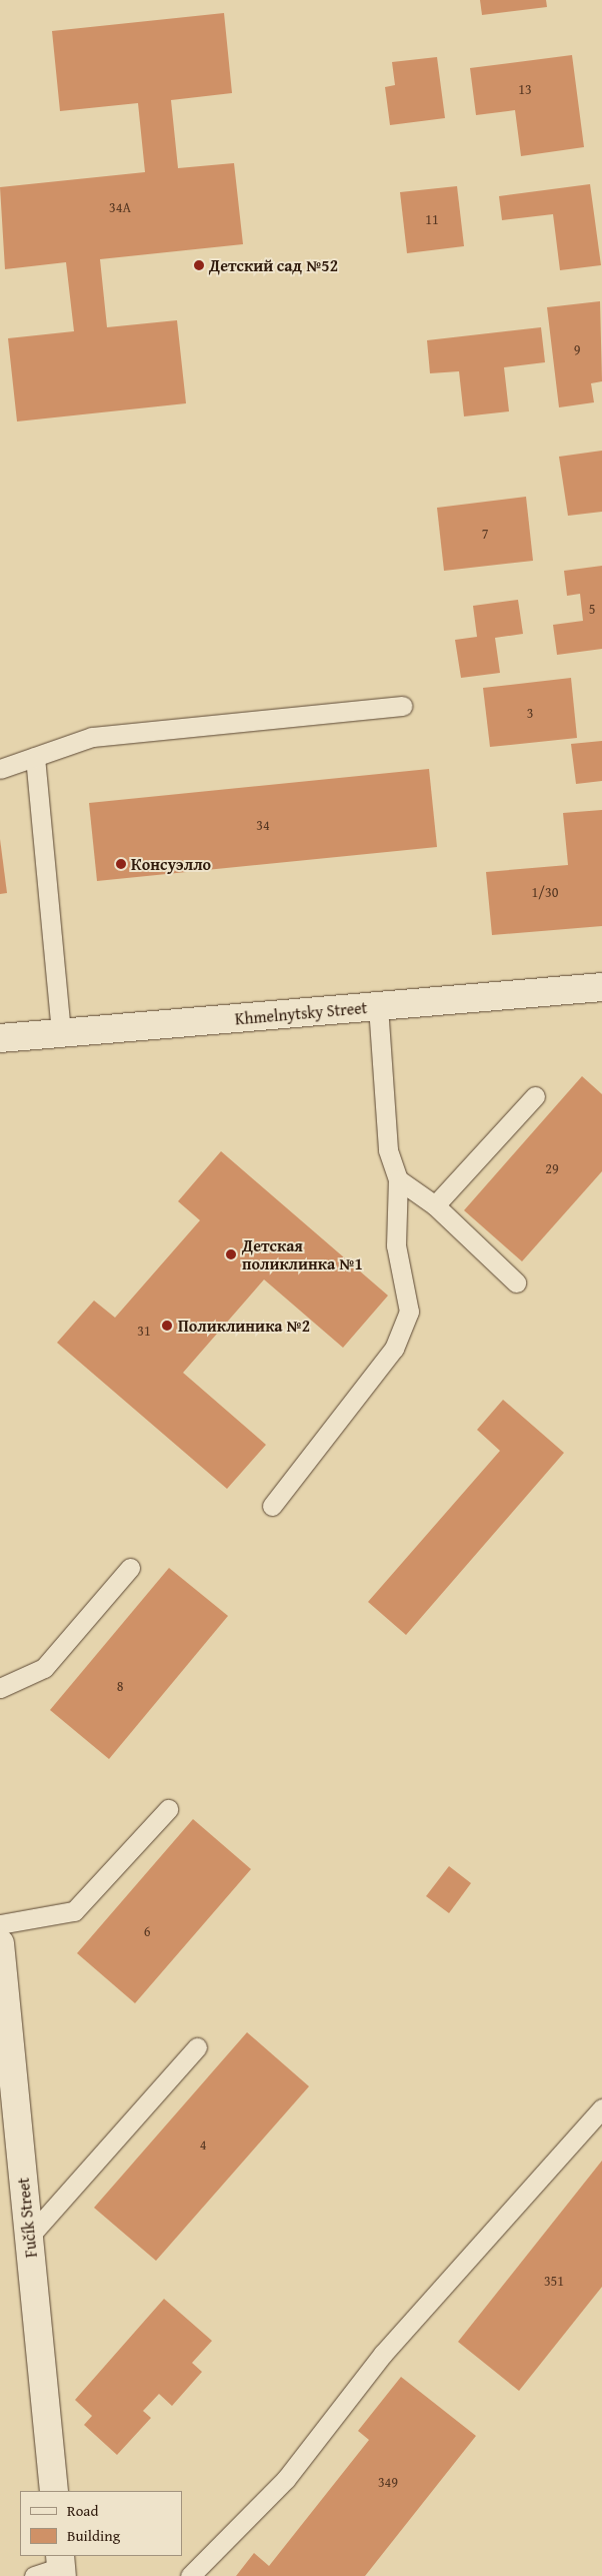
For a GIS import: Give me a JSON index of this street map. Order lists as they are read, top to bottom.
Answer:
{
  "streets": {
    "street": ["Khmelnytsky Street", "Fučík Street"]
  },
  "places": [
    "Детский сад №52",
    "Консуэлло",
    "Детская поликлинка №1",
    "Поликлиника №2"
  ],
  "house_numbers": [
    "13",
    "34А",
    "11",
    "9",
    "7",
    "5",
    "3",
    "34",
    "1/30",
    "29",
    "31",
    "8",
    "6",
    "4",
    "351",
    "349"
  ],
  "legend": ["Road", "Building"]
}
